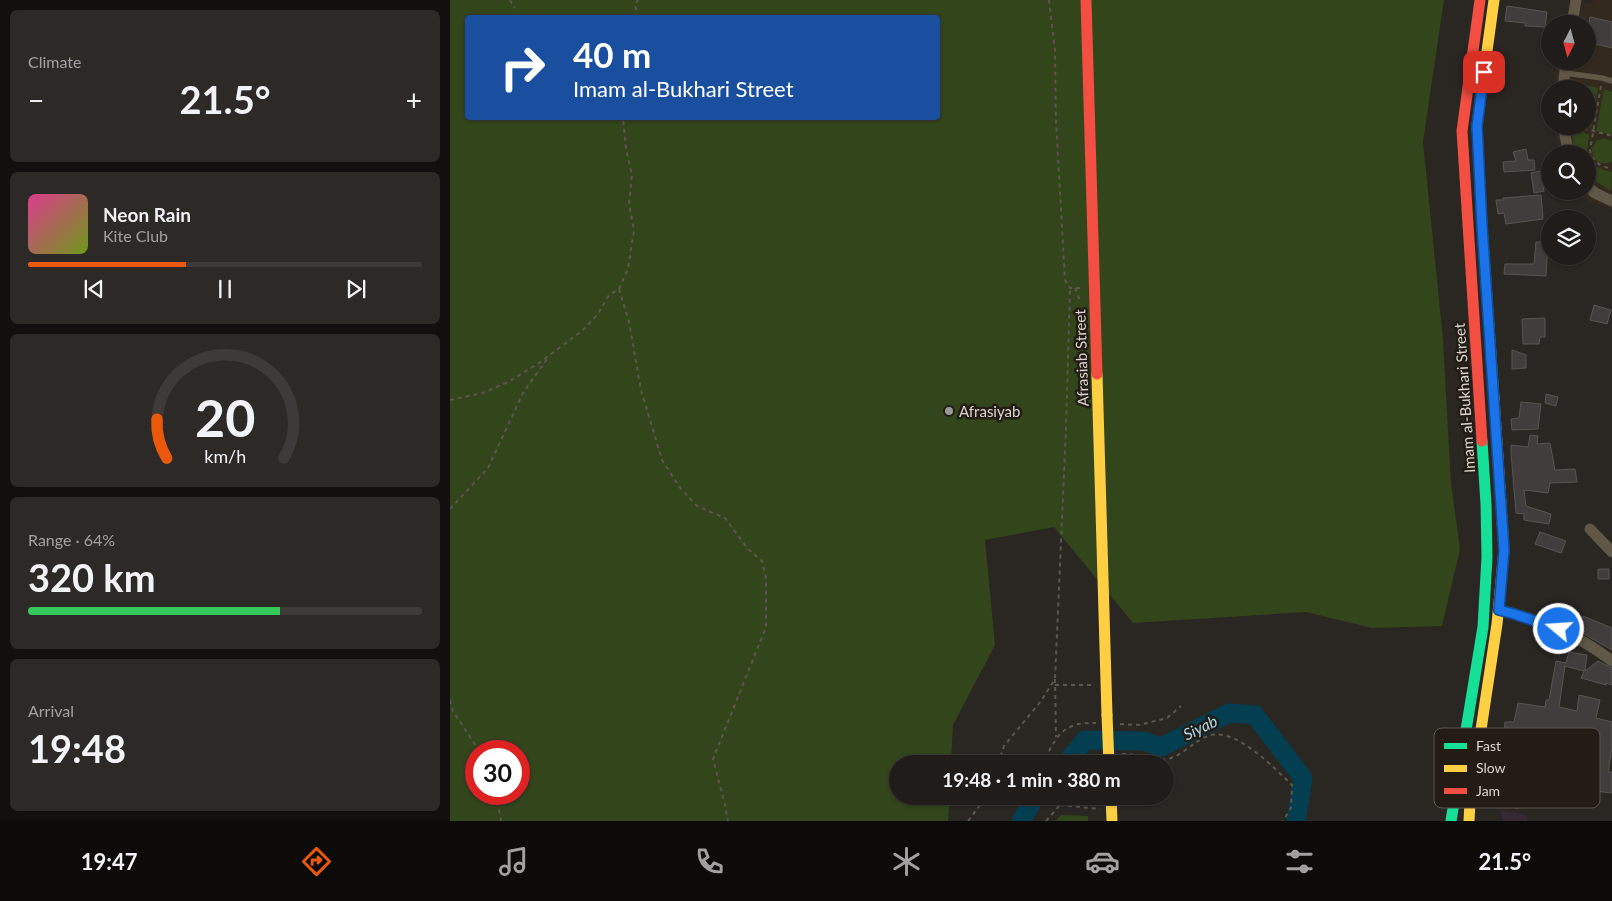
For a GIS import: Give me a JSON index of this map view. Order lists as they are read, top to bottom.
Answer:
{
  "streets": {
    "main road": ["Afrasiab Street", "Imam al-Bukhari Street"]
  },
  "water": ["Siyab"],
  "places": ["Afrasiyab"],
  "legend": ["Fast", "Slow", "Jam"],
  "north": "bottom",
  "page": {
    "tile": [
      "Climate",
      ["Range · 64%", "320 km"],
      ["Arrival", "19:48"]
    ],
    "turn": ["40 m", "Imam al-Bukhari Street"],
    "heat": ["−", "21.5°", "+"],
    "song": ["Neon Rain", "Kite Club"],
    "limit": "30",
    "trip": "19:48 · 1 min · 380 m",
    "tabs": ["19:47", "21.5°"],
    "gauge": ["20", "km/h"]
  }
}
